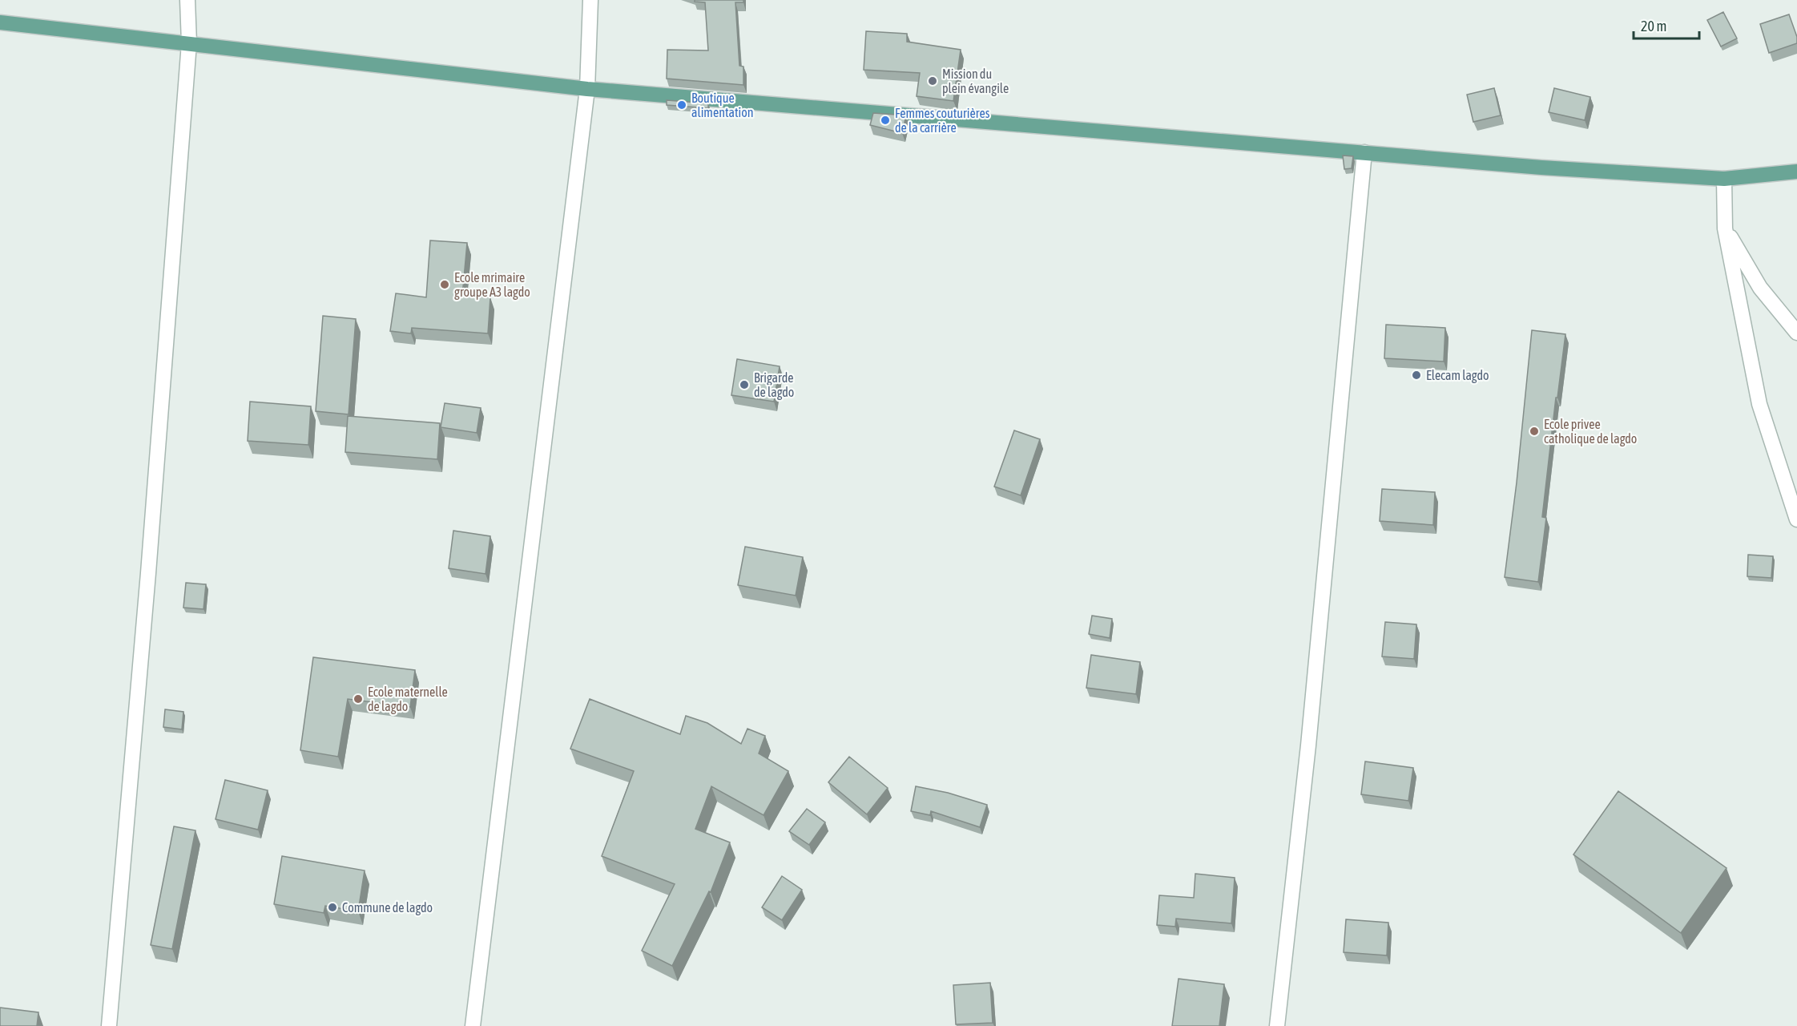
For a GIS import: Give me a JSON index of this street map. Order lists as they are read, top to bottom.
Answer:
{
  "places": [
    "Mission du plein évangile",
    "Boutique alimentation",
    "Femmes couturières de la carrière",
    "Ecole mrimaire groupe A3 lagdo",
    "Elecam lagdo",
    "Brigarde de lagdo",
    "Ecole privee catholique de lagdo",
    "Ecole maternelle de lagdo",
    "Commune de lagdo"
  ],
  "scale_bar": "20 m"
}
